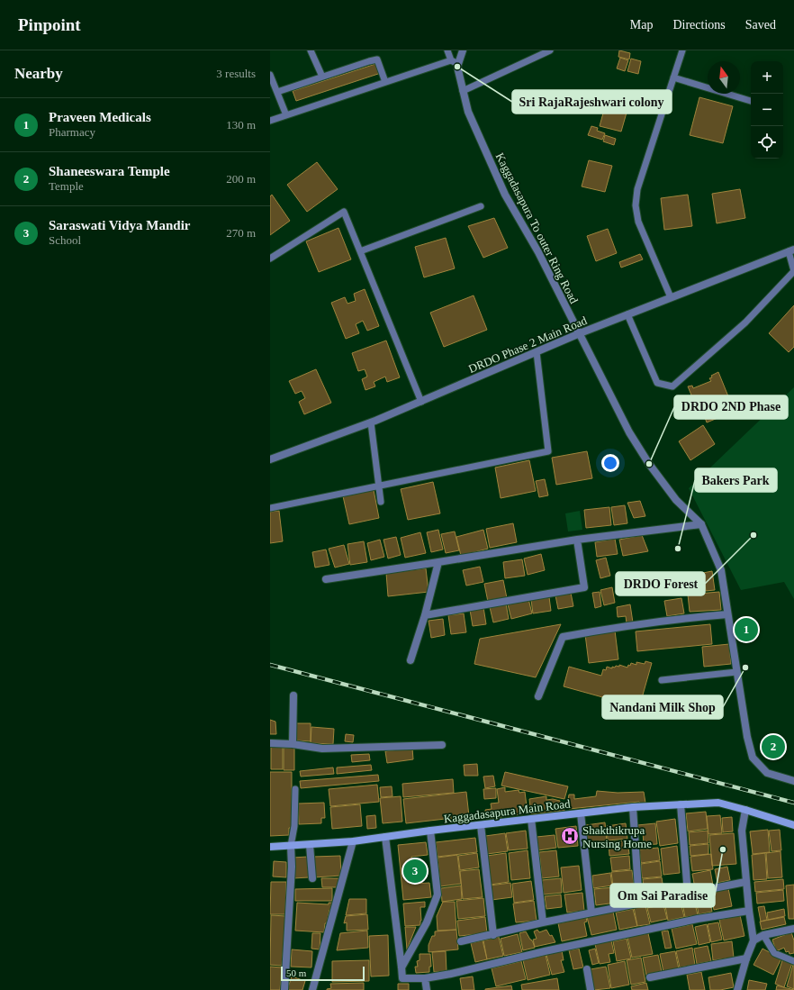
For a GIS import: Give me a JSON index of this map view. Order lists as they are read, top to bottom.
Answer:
{
  "streets": {
    "main road": ["Kaggadasapura Main Road"],
    "street": ["Kaggadasapura To outer Ring Road", "DRDO Phase 2 Main Road"]
  },
  "crossings": [
    ["Kaggadasapura To outer Ring Road", "DRDO Phase 2 Main Road"]
  ],
  "places": {
    "other": [
      "Sri RajaRajeshwari colony",
      "DRDO 2ND Phase",
      "DRDO Forest",
      "Bakers Park",
      "Nandani Milk Shop",
      "Om Sai Paradise"
    ],
    "hospital": ["Shakthikrupa Nursing Home"]
  },
  "scale_bar": "50 m",
  "north": "top",
  "page": {
    "header": "Pinpoint",
    "nav": ["Map", "Directions", "Saved"],
    "heading": ["Nearby", "3 results"],
    "map_buttons": ["+", "−"],
    "list": [
      {
        "mark": "1",
        "name": "Praveen Medicals",
        "note": "Pharmacy",
        "value": "130 m"
      },
      {
        "mark": "2",
        "name": "Shaneeswara Temple",
        "note": "Temple",
        "value": "200 m"
      },
      {
        "mark": "3",
        "name": "Saraswati Vidya Mandir",
        "note": "School",
        "value": "270 m"
      }
    ],
    "pins": ["1", "2", "3"],
    "scale": "50 m"
  }
}
